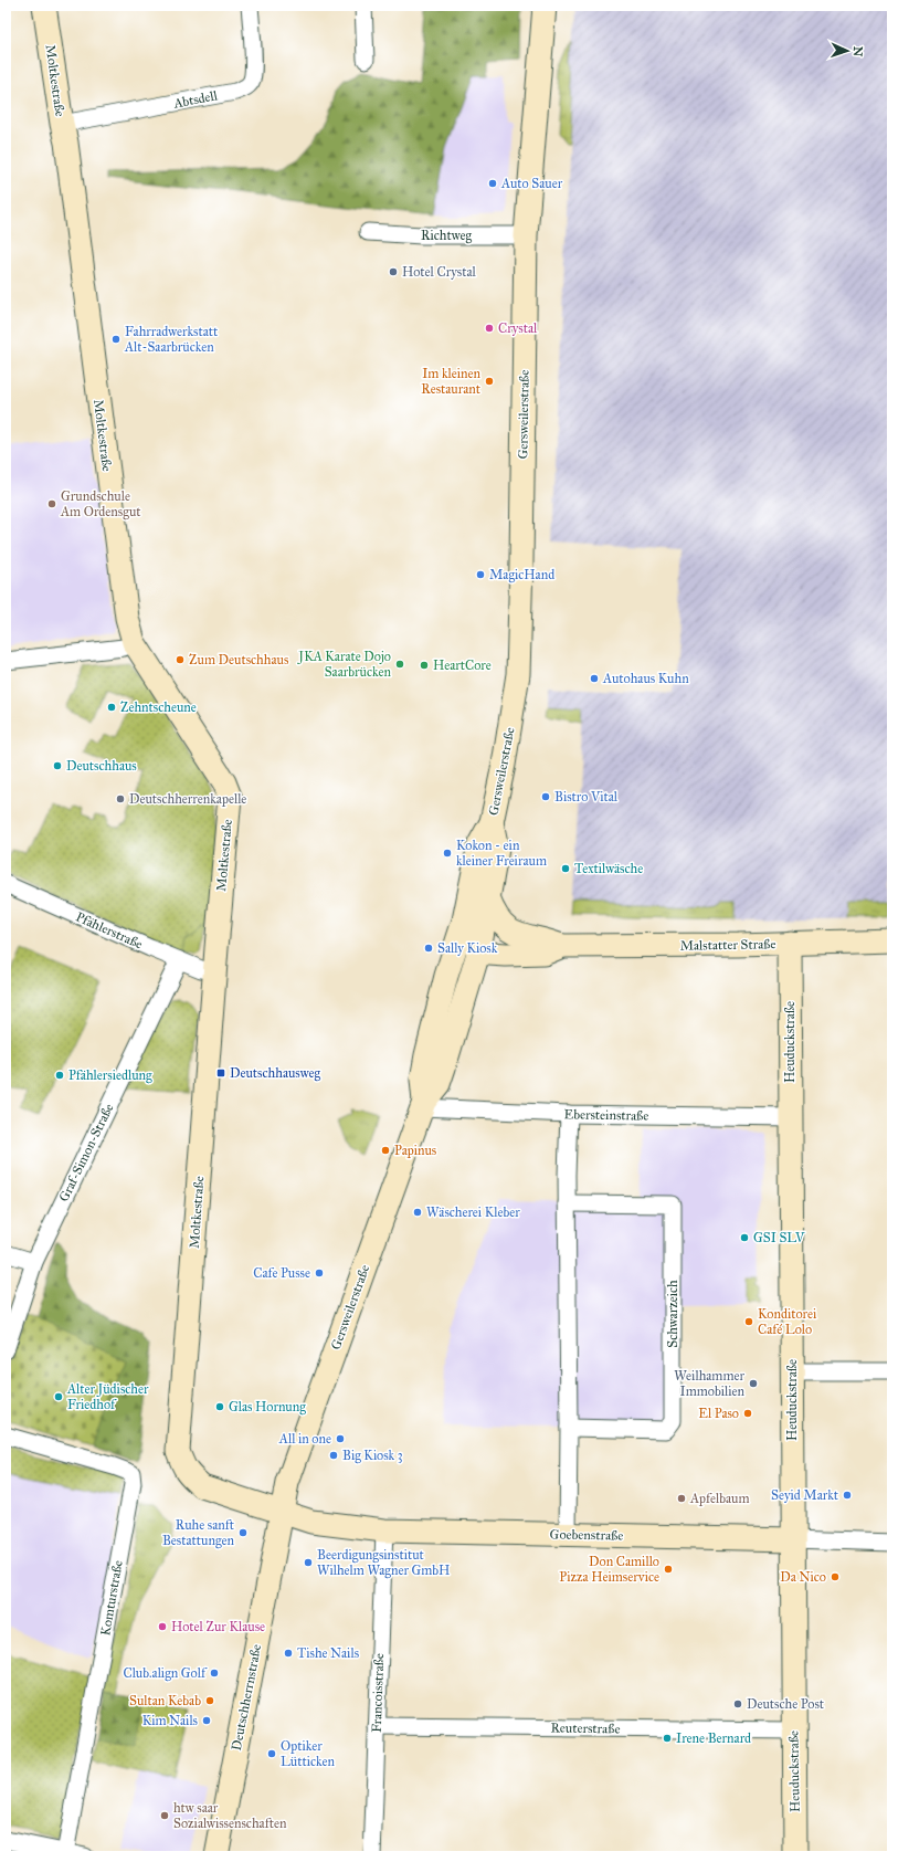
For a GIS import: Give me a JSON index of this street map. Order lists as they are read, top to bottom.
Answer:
{
  "streets": {
    "street": [
      "Moltkestraße",
      "Abtsdell",
      "Richtweg",
      "Gersweilerstraße",
      "Pfählerstraße",
      "Malstatter Straße",
      "Heuduckstraße",
      "Ebersteinstraße",
      "Graf-Simon-Straße",
      "Schwarzeich",
      "Goebenstraße",
      "Komturstraße",
      "Francoisstraße",
      "Deutschherrnstraße",
      "Reuterstraße"
    ]
  },
  "crossings": [
    ["Moltkestraße", "Abtsdell"],
    ["Moltkestraße", "Gersweilerstraße"],
    ["Moltkestraße", "Pfählerstraße"],
    ["Moltkestraße", "Goebenstraße"],
    ["Moltkestraße", "Deutschherrnstraße"],
    ["Richtweg", "Gersweilerstraße"],
    ["Gersweilerstraße", "Malstatter Straße"],
    ["Gersweilerstraße", "Ebersteinstraße"],
    ["Gersweilerstraße", "Goebenstraße"],
    ["Gersweilerstraße", "Deutschherrnstraße"],
    ["Pfählerstraße", "Graf-Simon-Straße"],
    ["Malstatter Straße", "Heuduckstraße"],
    ["Heuduckstraße", "Ebersteinstraße"],
    ["Heuduckstraße", "Goebenstraße"],
    ["Heuduckstraße", "Reuterstraße"],
    ["Goebenstraße", "Francoisstraße"],
    ["Goebenstraße", "Deutschherrnstraße"],
    ["Francoisstraße", "Reuterstraße"]
  ],
  "places": {
    "other": [
      "Auto Sauer",
      "Hotel Crystal",
      "Crystal",
      "Fahrradwerkstatt Alt-Saarbrücken",
      "Im kleinen Restaurant",
      "Grundschule Am Ordensgut",
      "MagicHand",
      "Zum Deutschhaus",
      "JKA Karate Dojo Saarbrücken",
      "HeartCore",
      "Autohaus Kuhn",
      "Zehntscheune",
      "Deutschhaus",
      "Bistro Vital",
      "Deutschherrenkapelle",
      "Kokon - ein kleiner Freiraum",
      "Textilwäsche",
      "Sally Kiosk",
      "Pfählersiedlung",
      "Papinus",
      "Wäscherei Kleber",
      "GSI SLV",
      "Cafe Pusse",
      "Konditorei Café Lolo",
      "Weilhammer Immobilien",
      "Alter Jüdischer Friedhof",
      "Glas Hornung",
      "El Paso",
      "All in one",
      "Big Kiosk 3",
      "Seyid Markt",
      "Apfelbaum",
      "Ruhe sanft Bestattungen",
      "Beerdigungsinstitut Wilhelm Wagner GmbH",
      "Don Camillo Pizza Heimservice",
      "Da Nico",
      "Hotel Zur Klause",
      "Tishe Nails",
      "Club.align Golf",
      "Sultan Kebab",
      "Deutsche Post",
      "Kim Nails",
      "Irene Bernard",
      "Optiker Lütticken",
      "htw saar Sozialwissenschaften"
    ],
    "transit": ["Deutschhausweg"]
  },
  "north": "right"
}
